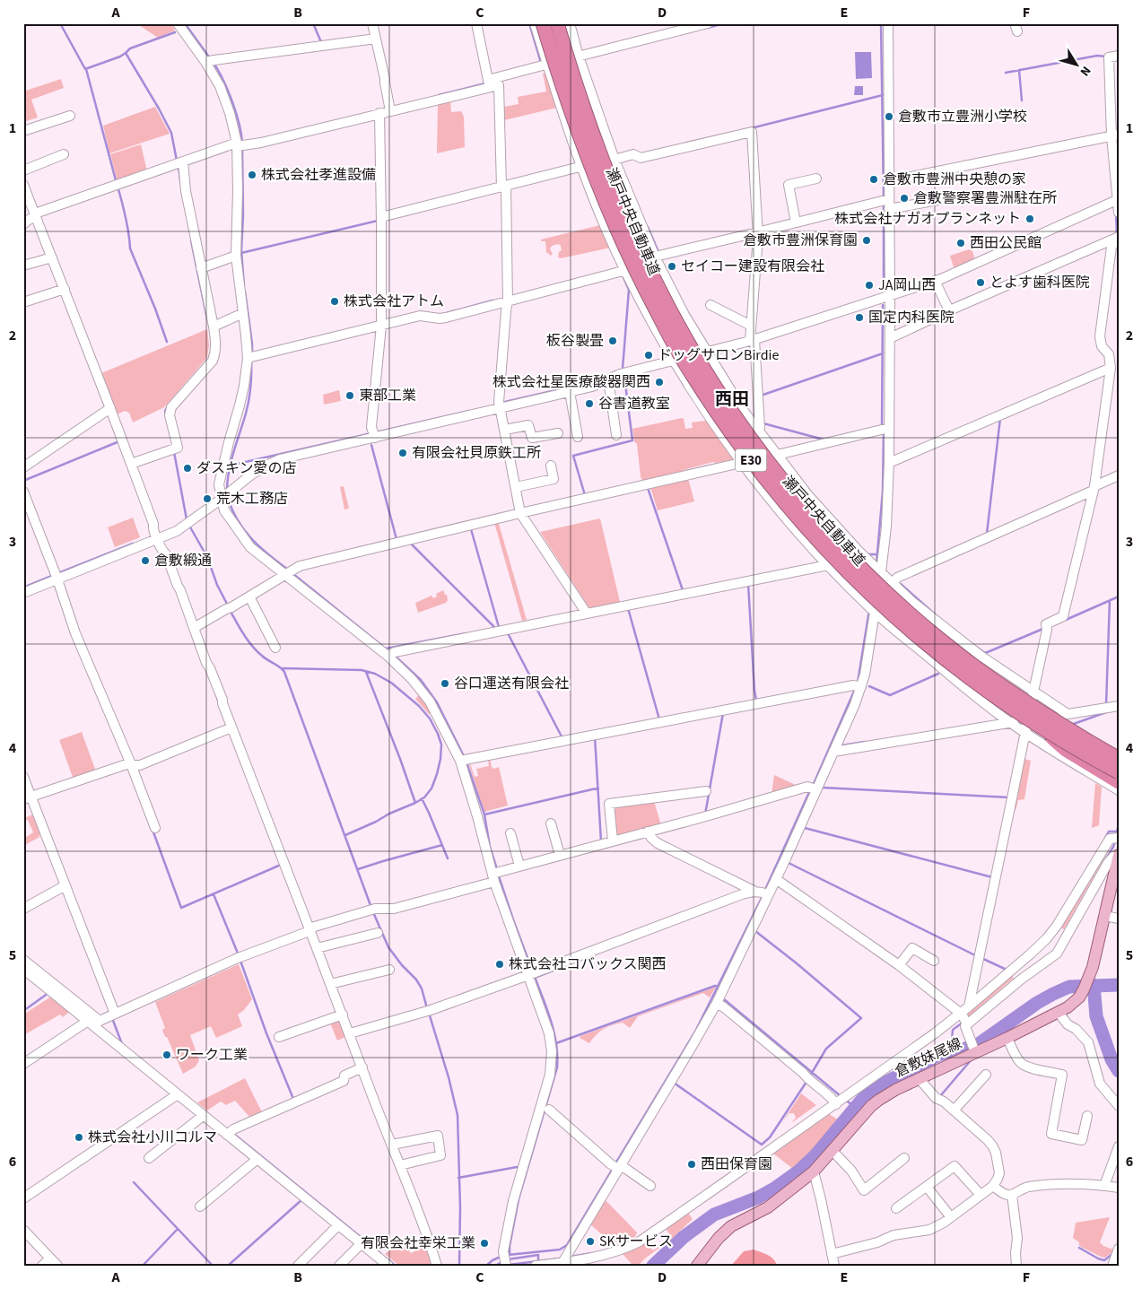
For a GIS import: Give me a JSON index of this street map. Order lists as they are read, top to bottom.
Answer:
{
  "streets": {
    "highway": ["瀬戸中央自動車道", "E30"],
    "main road": ["倉敷妹尾線"]
  },
  "districts": ["西田"],
  "places": [
    "倉敷市立豊洲小学校",
    "株式会社孝進設備",
    "倉敷市豊洲中央憩の家",
    "倉敷警察署豊洲駐在所",
    "株式会社ナガオプランネット",
    "倉敷市豊洲保育園",
    "西田公民館",
    "セイコー建設有限会社",
    "とよす歯科医院",
    "JA岡山西",
    "株式会社アトム",
    "国定内科医院",
    "板谷製畳",
    "ドッグサロンBirdie",
    "株式会社星医療酸器関西",
    "東部工業",
    "谷書道教室",
    "有限会社貝原鉄工所",
    "ダスキン愛の店",
    "荒木工務店",
    "倉敷緞通",
    "谷口運送有限会社",
    "株式会社コバックス関西",
    "ワーク工業",
    "株式会社小川コルマ",
    "西田保育園",
    "SKサービス",
    "有限会社幸栄工業"
  ],
  "north": "bottom right",
  "grid": {
    "columns": [
      "A",
      "B",
      "C",
      "D",
      "E",
      "F"
    ],
    "rows": [
      "1",
      "2",
      "3",
      "4",
      "5",
      "6"
    ]
  }
}
